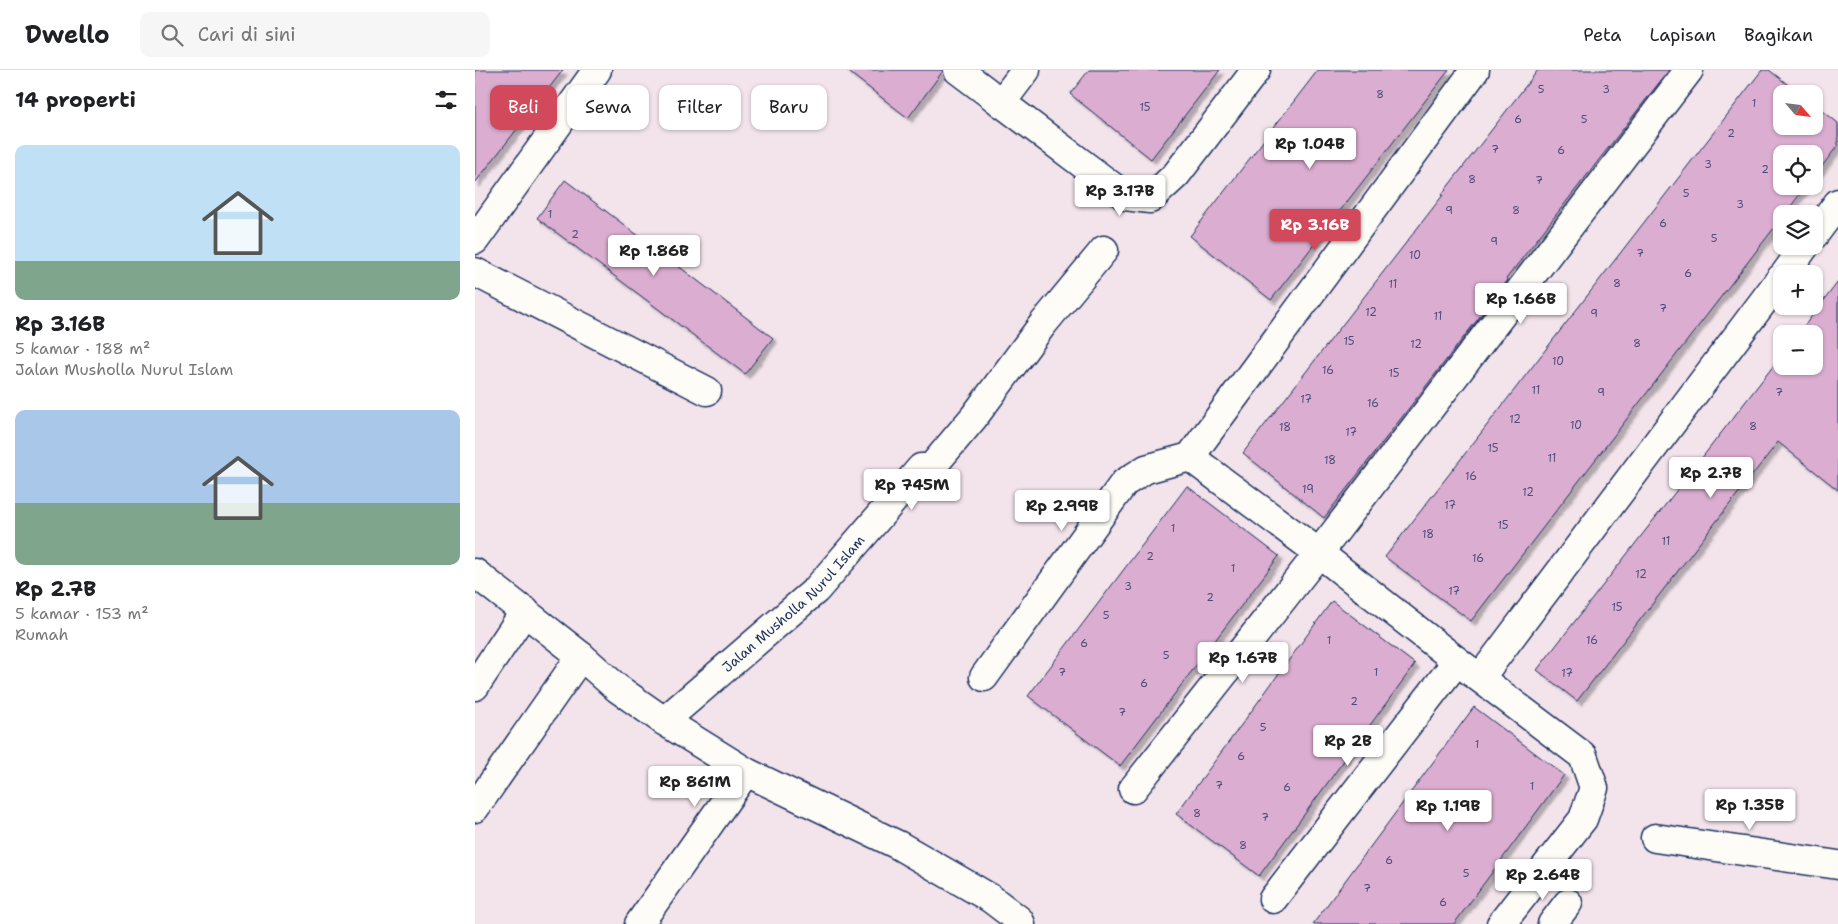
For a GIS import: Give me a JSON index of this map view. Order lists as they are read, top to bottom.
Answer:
{
  "streets": {
    "street": ["Jalan Musholla Nurul Islam"]
  },
  "house_numbers": [
    "5",
    "3",
    "8",
    "1",
    "15",
    "6",
    "5",
    "2",
    "7",
    "6",
    "3",
    "2",
    "8",
    "7",
    "5",
    "3",
    "9",
    "8",
    "1",
    "6",
    "2",
    "5",
    "9",
    "7",
    "10",
    "6",
    "8",
    "11",
    "7",
    "12",
    "9",
    "11",
    "15",
    "8",
    "12",
    "10",
    "16",
    "15",
    "11",
    "9",
    "7",
    "17",
    "16",
    "12",
    "10",
    "8",
    "18",
    "17",
    "15",
    "11",
    "18",
    "16",
    "19",
    "12",
    "17",
    "15",
    "1",
    "18",
    "11",
    "2",
    "16",
    "1",
    "12",
    "3",
    "17",
    "2",
    "15",
    "5",
    "1",
    "16",
    "6",
    "5",
    "7",
    "1",
    "17",
    "6",
    "2",
    "7",
    "5",
    "1",
    "6",
    "7",
    "1",
    "6",
    "8",
    "7",
    "8",
    "6",
    "5",
    "7",
    "6"
  ],
  "north": "bottom right",
  "page": {
    "header": "Dwello",
    "search": "Cari di sini",
    "nav": ["Peta", "Lapisan", "Bagikan"],
    "heading": "14 properti",
    "map_buttons": ["+", "−"],
    "chip": [
      "Beli",
      "Sewa",
      "Filter",
      "Baru"
    ],
    "price": [
      "Rp 1.04B",
      "Rp 3.17B",
      "Rp 3.16B",
      "Rp 1.86B",
      "Rp 1.66B",
      "Rp 2.7B",
      "Rp 745M",
      "Rp 2.99B",
      "Rp 1.67B",
      "Rp 2B",
      "Rp 861M",
      "Rp 1.35B",
      "Rp 1.19B",
      "Rp 2.64B"
    ],
    "list": [
      {
        "name": "Rp 3.16B",
        "note": "5 kamar · 188 m² · Jalan Musholla Nurul Islam"
      },
      {
        "name": "Rp 2.7B",
        "note": "5 kamar · 153 m² · Rumah"
      }
    ]
  }
}
